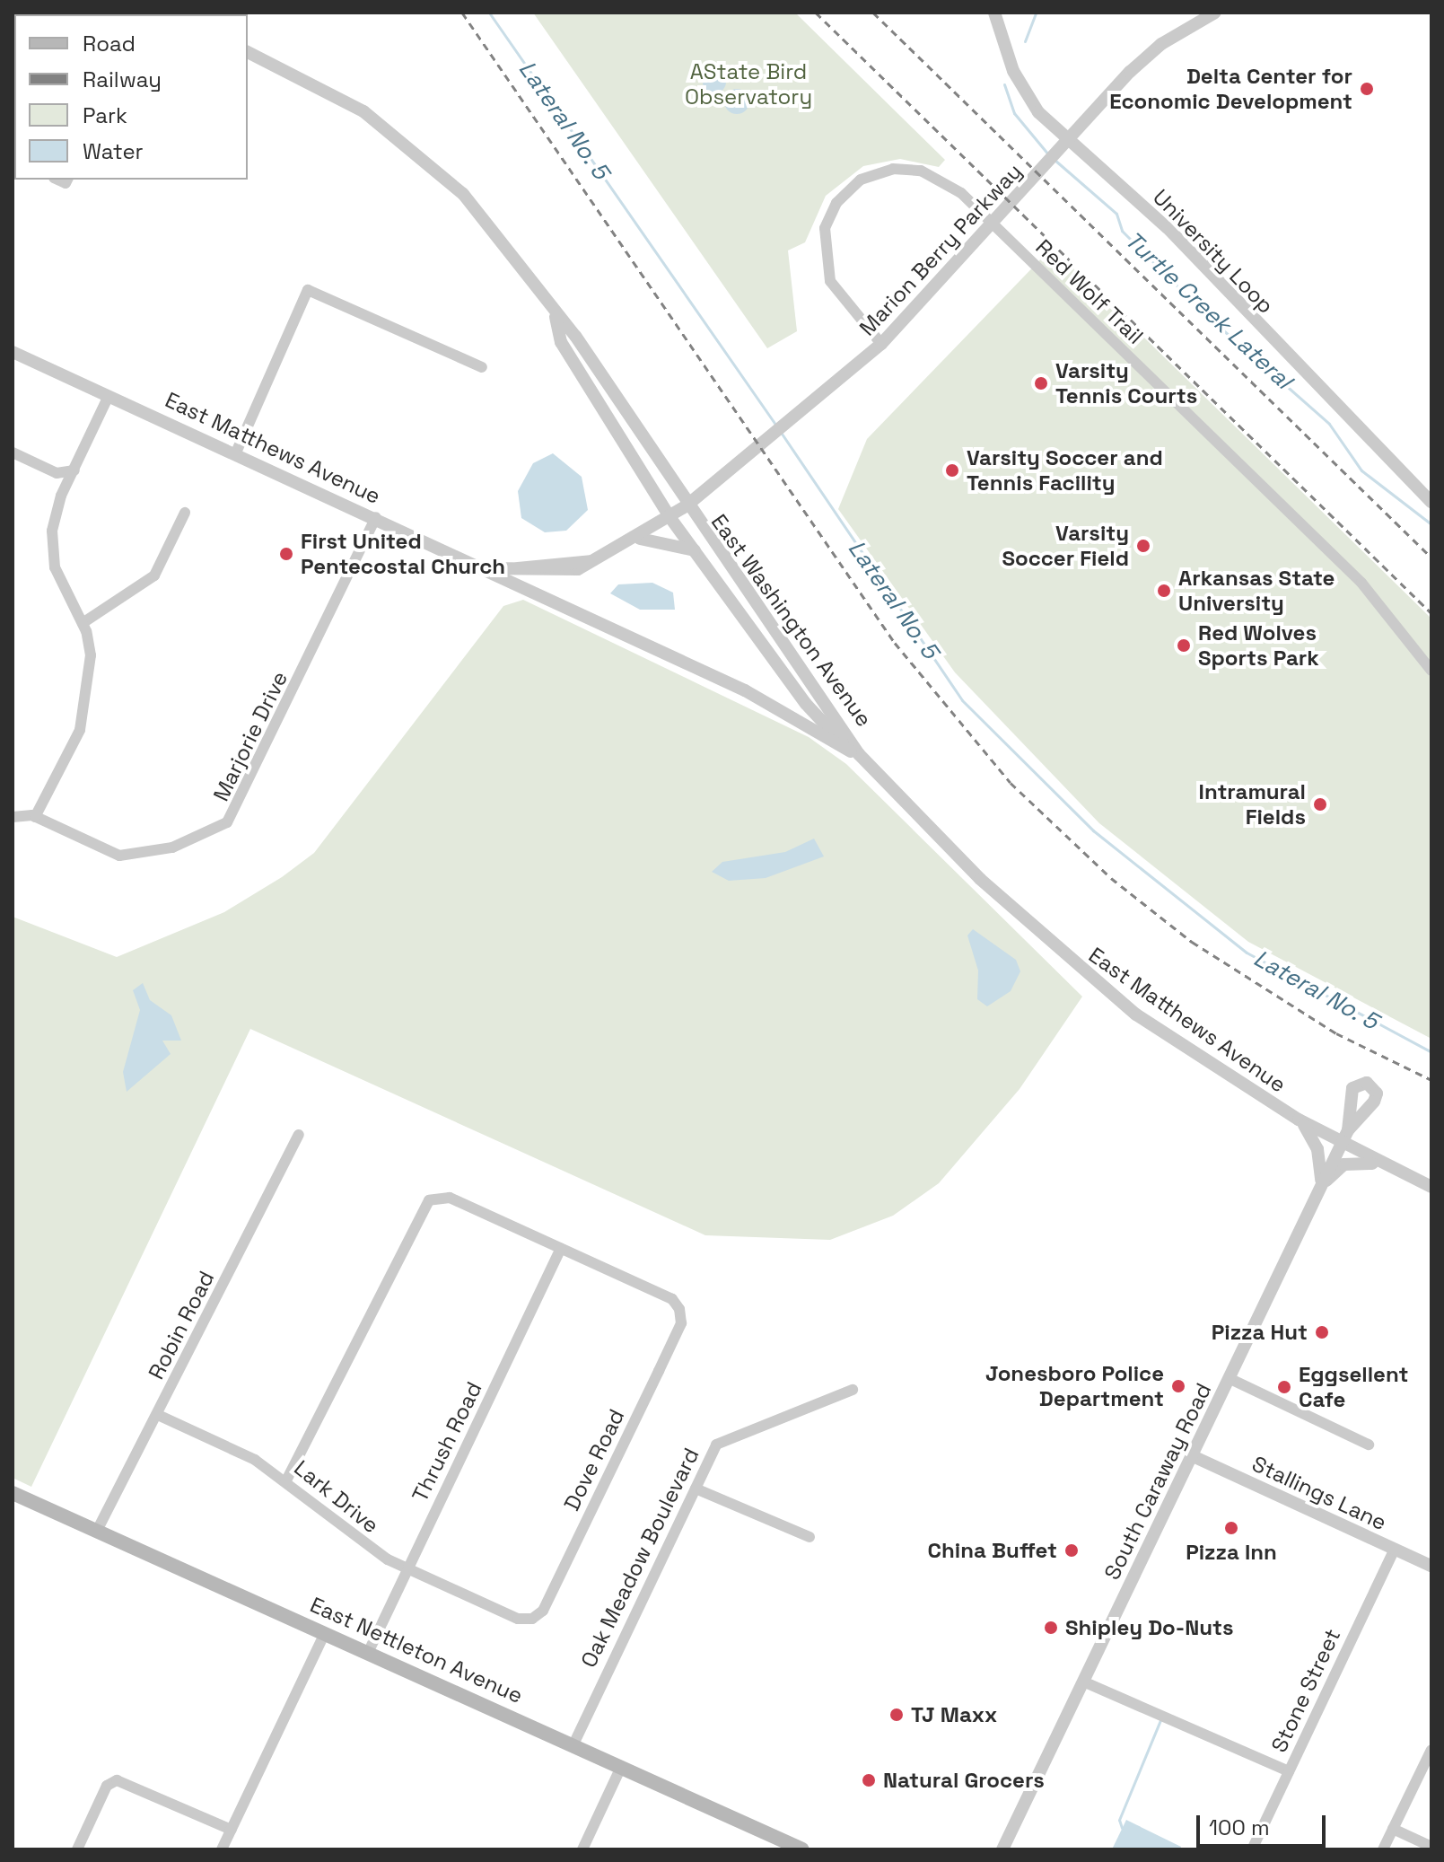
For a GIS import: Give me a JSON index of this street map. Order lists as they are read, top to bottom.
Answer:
{
  "streets": {
    "main road": ["East Nettleton Avenue"],
    "street": [
      "Marion Berry Parkway",
      "University Loop",
      "Red Wolf Trail",
      "East Matthews Avenue",
      "East Washington Avenue",
      "Marjorie Drive",
      "Robin Road",
      "Thrush Road",
      "Dove Road",
      "South Caraway Road",
      "Stallings Lane",
      "Lark Drive",
      "Oak Meadow Boulevard",
      "Stone Street"
    ]
  },
  "crossings": [
    ["Marion Berry Parkway", "Red Wolf Trail"],
    ["Marion Berry Parkway", "East Matthews Avenue"],
    ["Marion Berry Parkway", "East Washington Avenue"],
    ["East Matthews Avenue", "East Washington Avenue"],
    ["East Matthews Avenue", "Marjorie Drive"],
    ["East Matthews Avenue", "South Caraway Road"],
    ["Robin Road", "Lark Drive"],
    ["Robin Road", "East Nettleton Avenue"],
    ["Thrush Road", "Dove Road"],
    ["Thrush Road", "Lark Drive"],
    ["Thrush Road", "East Nettleton Avenue"],
    ["Dove Road", "Lark Drive"],
    ["South Caraway Road", "Stallings Lane"],
    ["Stallings Lane", "Stone Street"],
    ["Oak Meadow Boulevard", "East Nettleton Avenue"]
  ],
  "water": ["Lateral No. 5", "Turtle Creek Lateral"],
  "parks": ["AState Bird Observatory"],
  "places": [
    "Delta Center for Economic Development",
    "Varsity Tennis Courts",
    "Varsity Soccer and Tennis Facility",
    "Varsity Soccer Field",
    "First United Pentecostal Church",
    "Arkansas State University",
    "Red Wolves Sports Park",
    "Intramural Fields",
    "Pizza Hut",
    "Jonesboro Police Department",
    "Eggsellent Cafe",
    "Pizza Inn",
    "China Buffet",
    "Shipley Do-Nuts",
    "TJ Maxx",
    "Natural Grocers"
  ],
  "legend": [
    "Road",
    "Railway",
    "Park",
    "Water"
  ],
  "scale_bar": "100 m"
}
